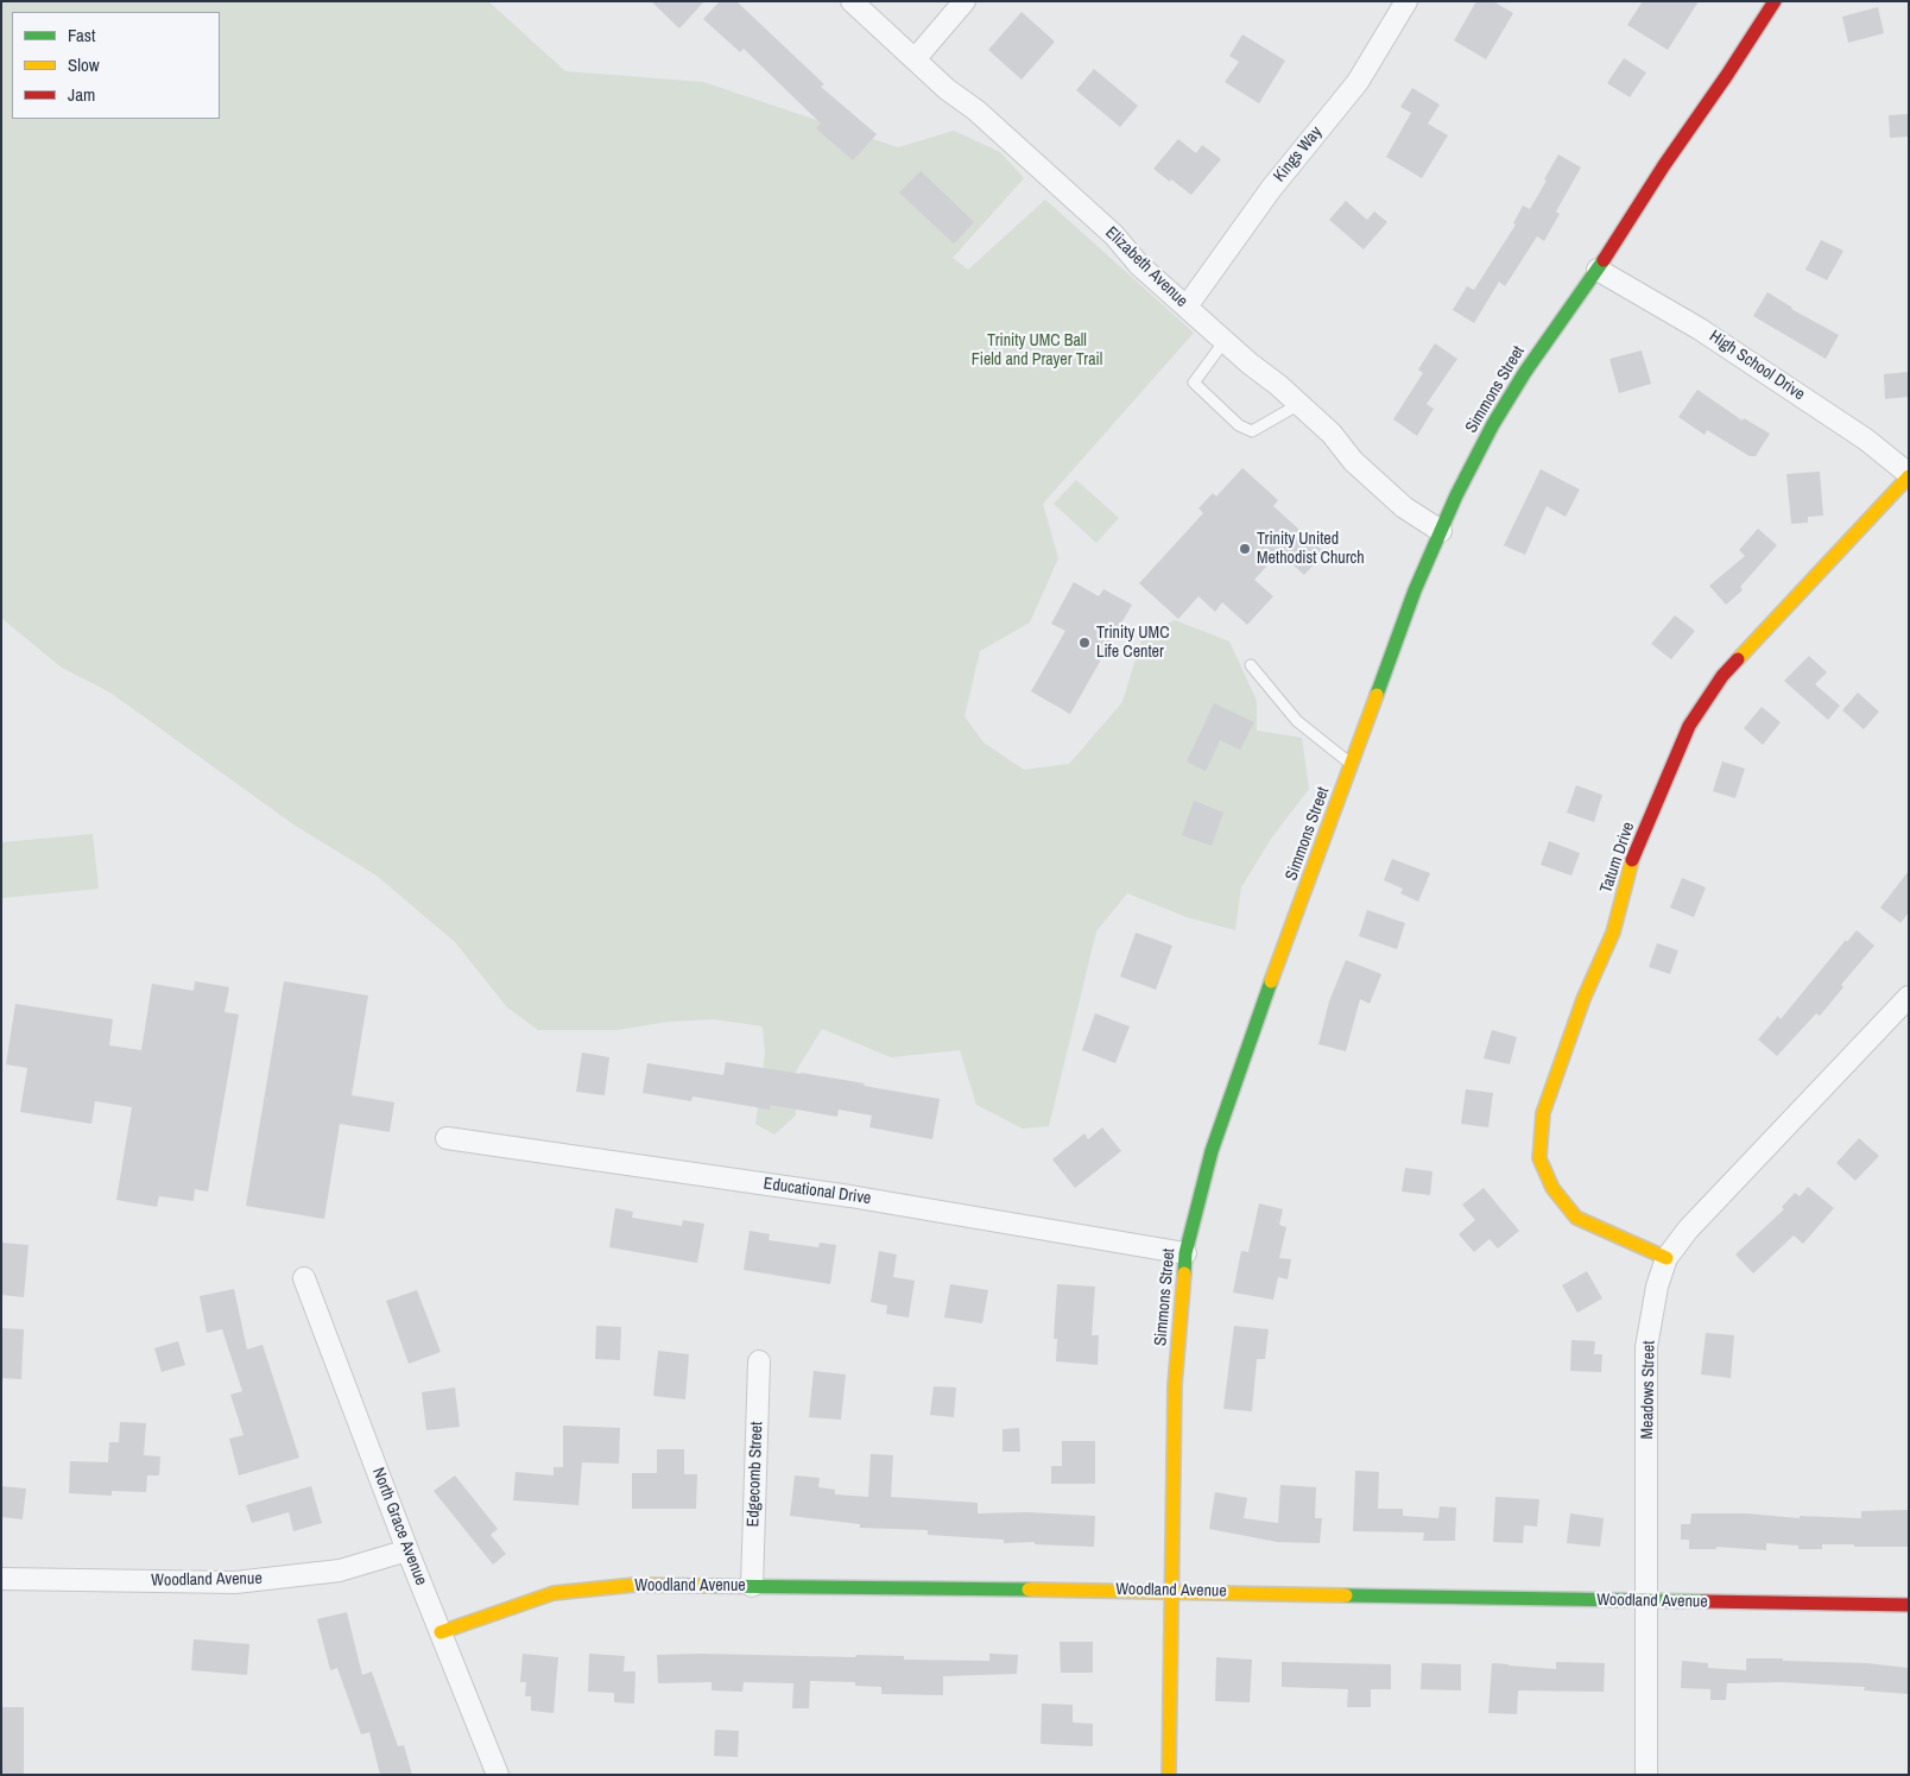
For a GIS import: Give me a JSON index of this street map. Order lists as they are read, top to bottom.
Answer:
{
  "streets": {
    "street": [
      "Kings Way",
      "Elizabeth Avenue",
      "High School Drive",
      "Simmons Street",
      "Tatum Drive",
      "Educational Drive",
      "Meadows Street",
      "Edgecomb Street",
      "North Grace Avenue",
      "Woodland Avenue"
    ]
  },
  "crossings": [
    ["Kings Way", "Elizabeth Avenue"],
    ["Elizabeth Avenue", "Simmons Street"],
    ["High School Drive", "Simmons Street"],
    ["High School Drive", "Tatum Drive"],
    ["Simmons Street", "Educational Drive"],
    ["Simmons Street", "Woodland Avenue"],
    ["Tatum Drive", "Meadows Street"],
    ["Meadows Street", "Woodland Avenue"],
    ["Edgecomb Street", "Woodland Avenue"],
    ["North Grace Avenue", "Woodland Avenue"]
  ],
  "parks": ["Trinity UMC Ball Field and Prayer Trail"],
  "places": ["Trinity United Methodist Church", "Trinity UMC Life Center"],
  "legend": ["Fast", "Slow", "Jam"]
}
